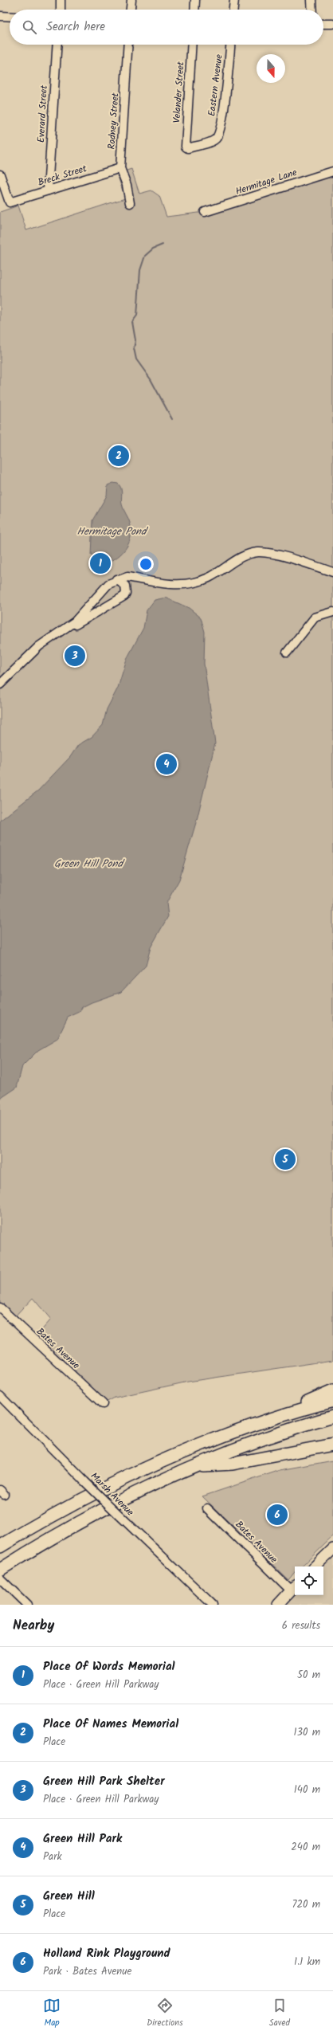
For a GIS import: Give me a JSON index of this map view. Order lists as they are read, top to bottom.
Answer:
{
  "streets": {
    "street": [
      "Eastern Avenue",
      "Velander Street",
      "Everard Street",
      "Rodney Street",
      "Breck Street",
      "Hermitage Lane",
      "Bates Avenue",
      "Marsh Avenue"
    ]
  },
  "crossings": [
    ["Eastern Avenue", "Velander Street"],
    ["Everard Street", "Breck Street"],
    ["Rodney Street", "Breck Street"]
  ],
  "water": ["Hermitage Pond", "Green Hill Pond"],
  "north": "bottom",
  "page": {
    "search": "Search here",
    "pins": [
      "2",
      "1",
      "3",
      "4",
      "5",
      "6"
    ],
    "heading": ["Nearby", "6 results"],
    "list": [
      {
        "mark": "1",
        "name": "Place Of Words Memorial",
        "note": "Place · Green Hill Parkway",
        "value": "50 m"
      },
      {
        "mark": "2",
        "name": "Place Of Names Memorial",
        "note": "Place",
        "value": "130 m"
      },
      {
        "mark": "3",
        "name": "Green Hill Park Shelter",
        "note": "Place · Green Hill Parkway",
        "value": "140 m"
      },
      {
        "mark": "4",
        "name": "Green Hill Park",
        "note": "Park",
        "value": "240 m"
      },
      {
        "mark": "5",
        "name": "Green Hill",
        "note": "Place",
        "value": "720 m"
      },
      {
        "mark": "6",
        "name": "Holland Rink Playground",
        "note": "Park · Bates Avenue",
        "value": "1.1 km"
      }
    ],
    "nav": ["Map", "Directions", "Saved"]
  }
}
